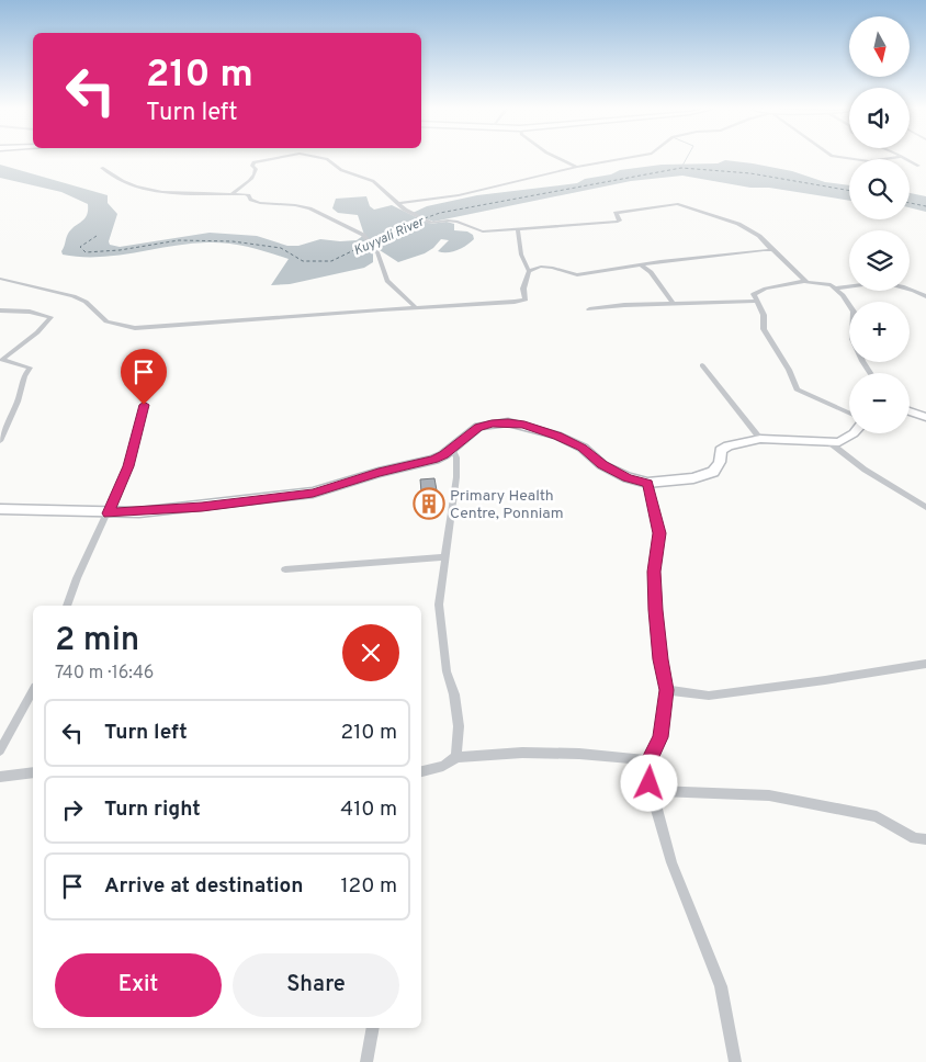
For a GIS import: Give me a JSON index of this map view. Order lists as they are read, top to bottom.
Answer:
{
  "water": ["Kuyyali River"],
  "places": {
    "building": ["Primary Health Centre, Ponniam"]
  },
  "north": "bottom",
  "page": {
    "map_buttons": ["+", "−"],
    "turn": ["210 m", "Turn left"],
    "heading": ["2 min", "740 m · 16:46"],
    "list": [
      {
        "name": "Turn left",
        "value": "210 m"
      },
      {
        "name": "Turn right",
        "value": "410 m"
      },
      {
        "name": "Arrive at destination",
        "value": "120 m"
      }
    ],
    "buttons": ["Exit", "Share"]
  }
}
